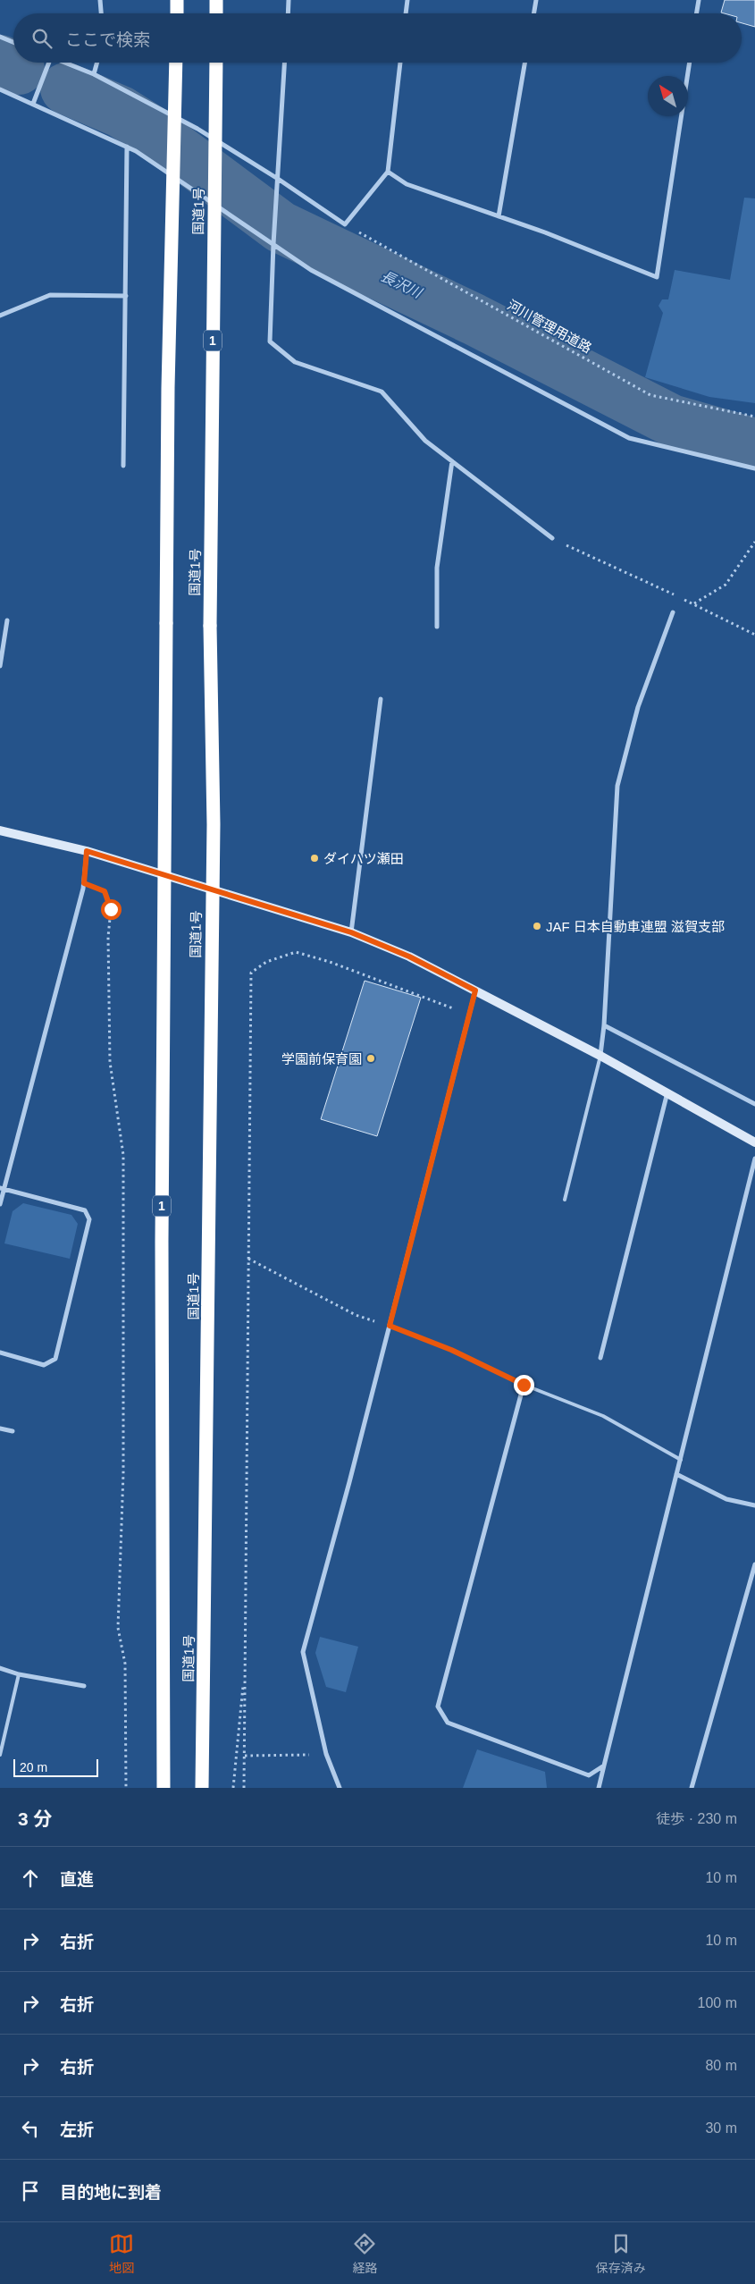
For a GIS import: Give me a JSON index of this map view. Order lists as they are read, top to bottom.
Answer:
{
  "streets": {
    "highway": ["国道1号", "1"],
    "path": ["河川管理用道路"]
  },
  "water": ["長沢川"],
  "places": ["ダイハツ瀬田", "JAF 日本自動車連盟 滋賀支部", "学園前保育園"],
  "scale_bar": "20 m",
  "north": "top left",
  "page": {
    "search": "ここで検索",
    "scale": "20 m",
    "heading": ["3 分", "徒歩 · 230 m"],
    "list": [
      ["直進", "10 m"],
      ["右折", "10 m"],
      ["右折", "100 m"],
      ["右折", "80 m"],
      ["左折", "30 m"],
      "目的地に到着"
    ],
    "nav": ["地図", "経路", "保存済み"]
  }
}
